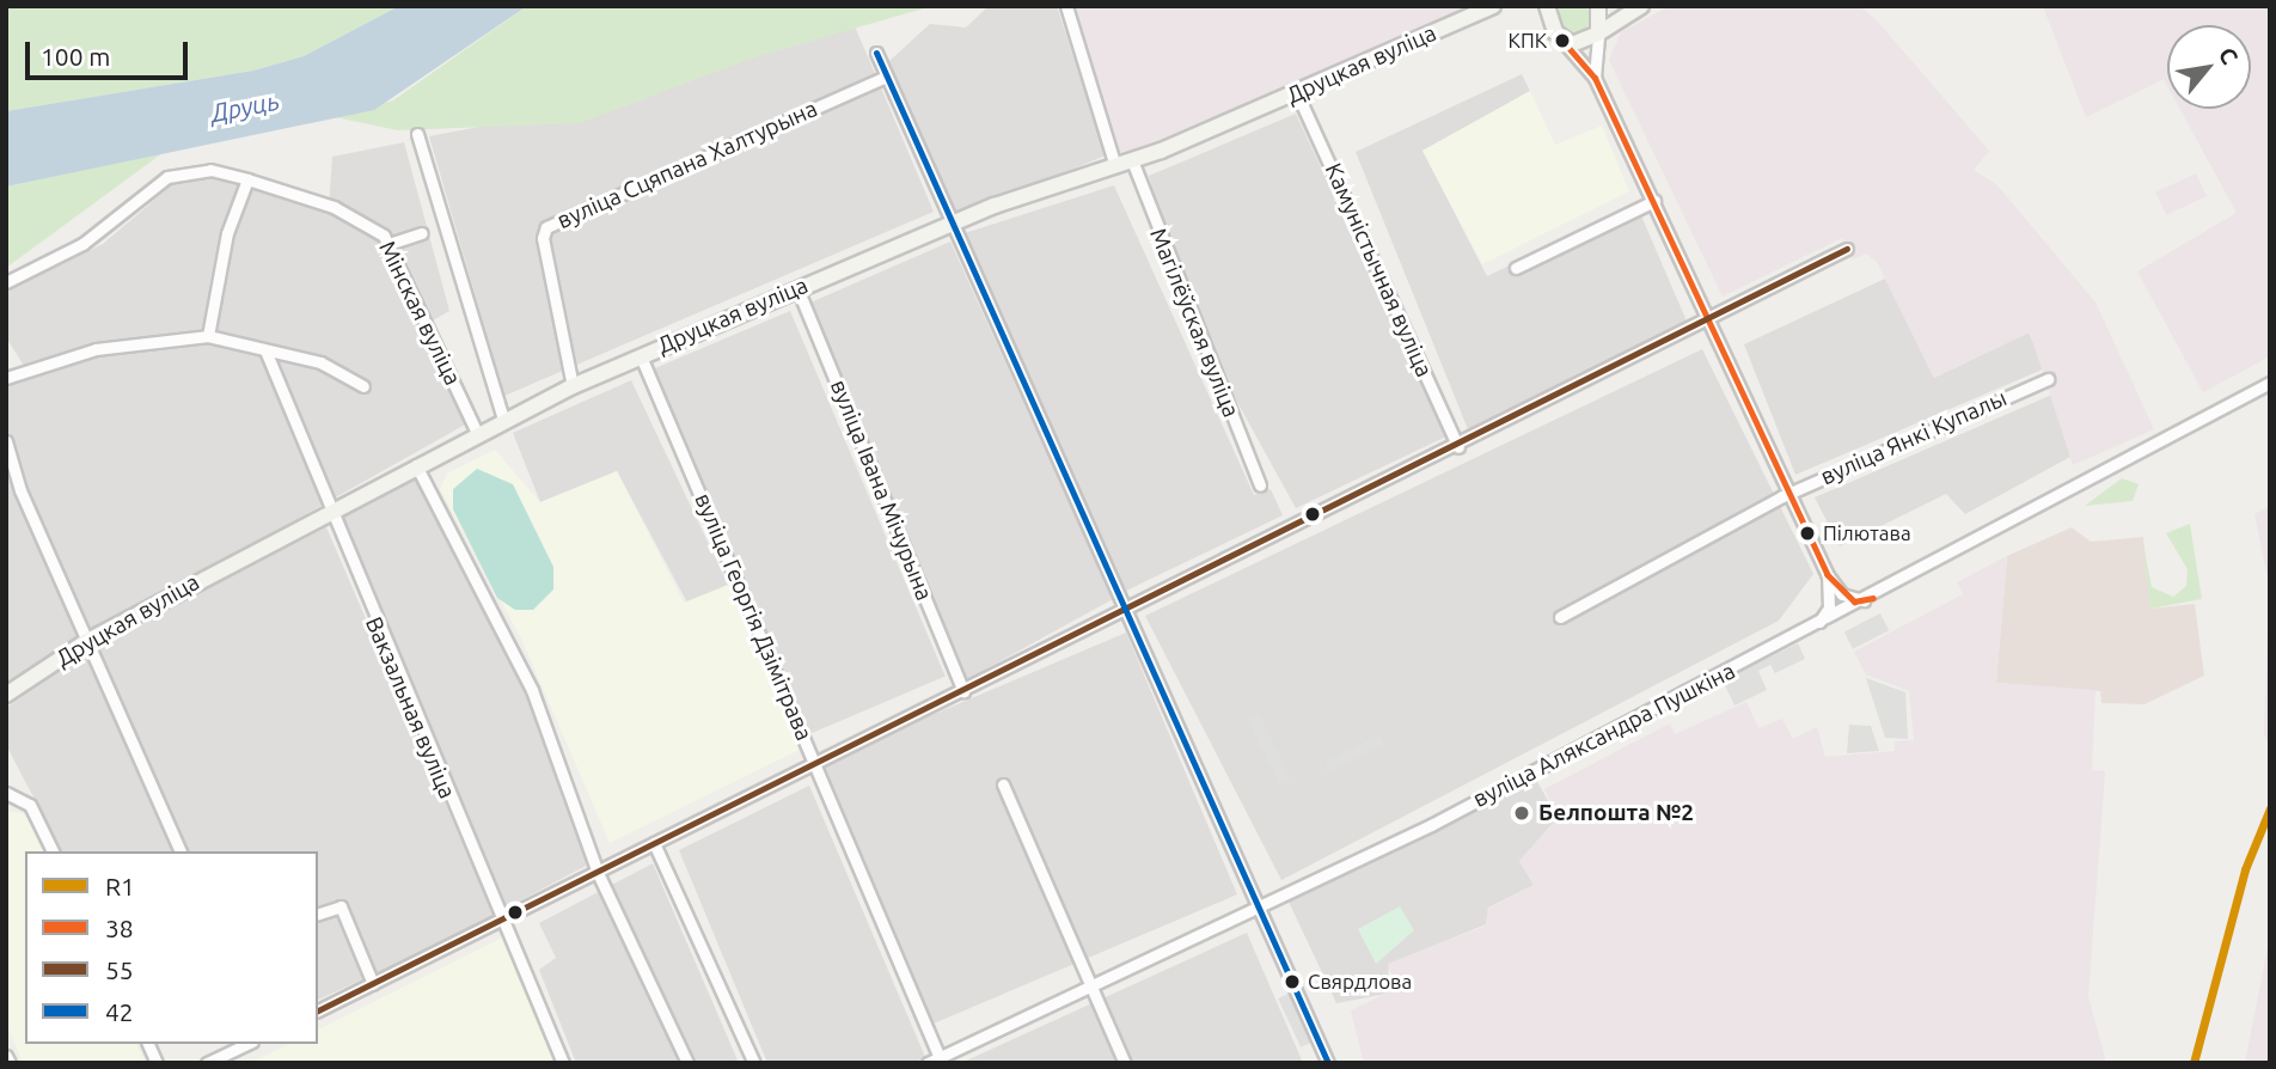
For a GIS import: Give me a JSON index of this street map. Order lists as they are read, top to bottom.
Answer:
{
  "streets": {
    "main road": ["Друцкая вуліца"],
    "street": [
      "вуліца Сцяпана Халтурына",
      "Камуністычная вуліца",
      "Мінская вуліца",
      "Магілёўская вуліца",
      "вуліца Янкі Купалы",
      "вуліца Івана Мічурына",
      "вуліца Георгія Дзімітрава",
      "Вакзальная вуліца",
      "вуліца Аляксандра Пушкіна"
    ]
  },
  "crossings": [
    ["Друцкая вуліца", "вуліца Сцяпана Халтурына"],
    ["Друцкая вуліца", "Камуністычная вуліца"],
    ["Друцкая вуліца", "Мінская вуліца"],
    ["Друцкая вуліца", "Магілёўская вуліца"],
    ["Друцкая вуліца", "вуліца Івана Мічурына"],
    ["Друцкая вуліца", "вуліца Георгія Дзімітрава"],
    ["Друцкая вуліца", "Вакзальная вуліца"],
    ["вуліца Георгія Дзімітрава", "вуліца Аляксандра Пушкіна"]
  ],
  "water": ["Друць"],
  "places": [
    "КПК",
    "Пілютава",
    "Белпошта №2",
    "Свярдлова"
  ],
  "lines": [
    "transit line 38",
    "transit line 42",
    "transit line 55",
    "transit line R1"
  ],
  "legend": [
    "R1",
    "38",
    "55",
    "42"
  ],
  "scale_bar": "100 m",
  "north": "top right"
}
